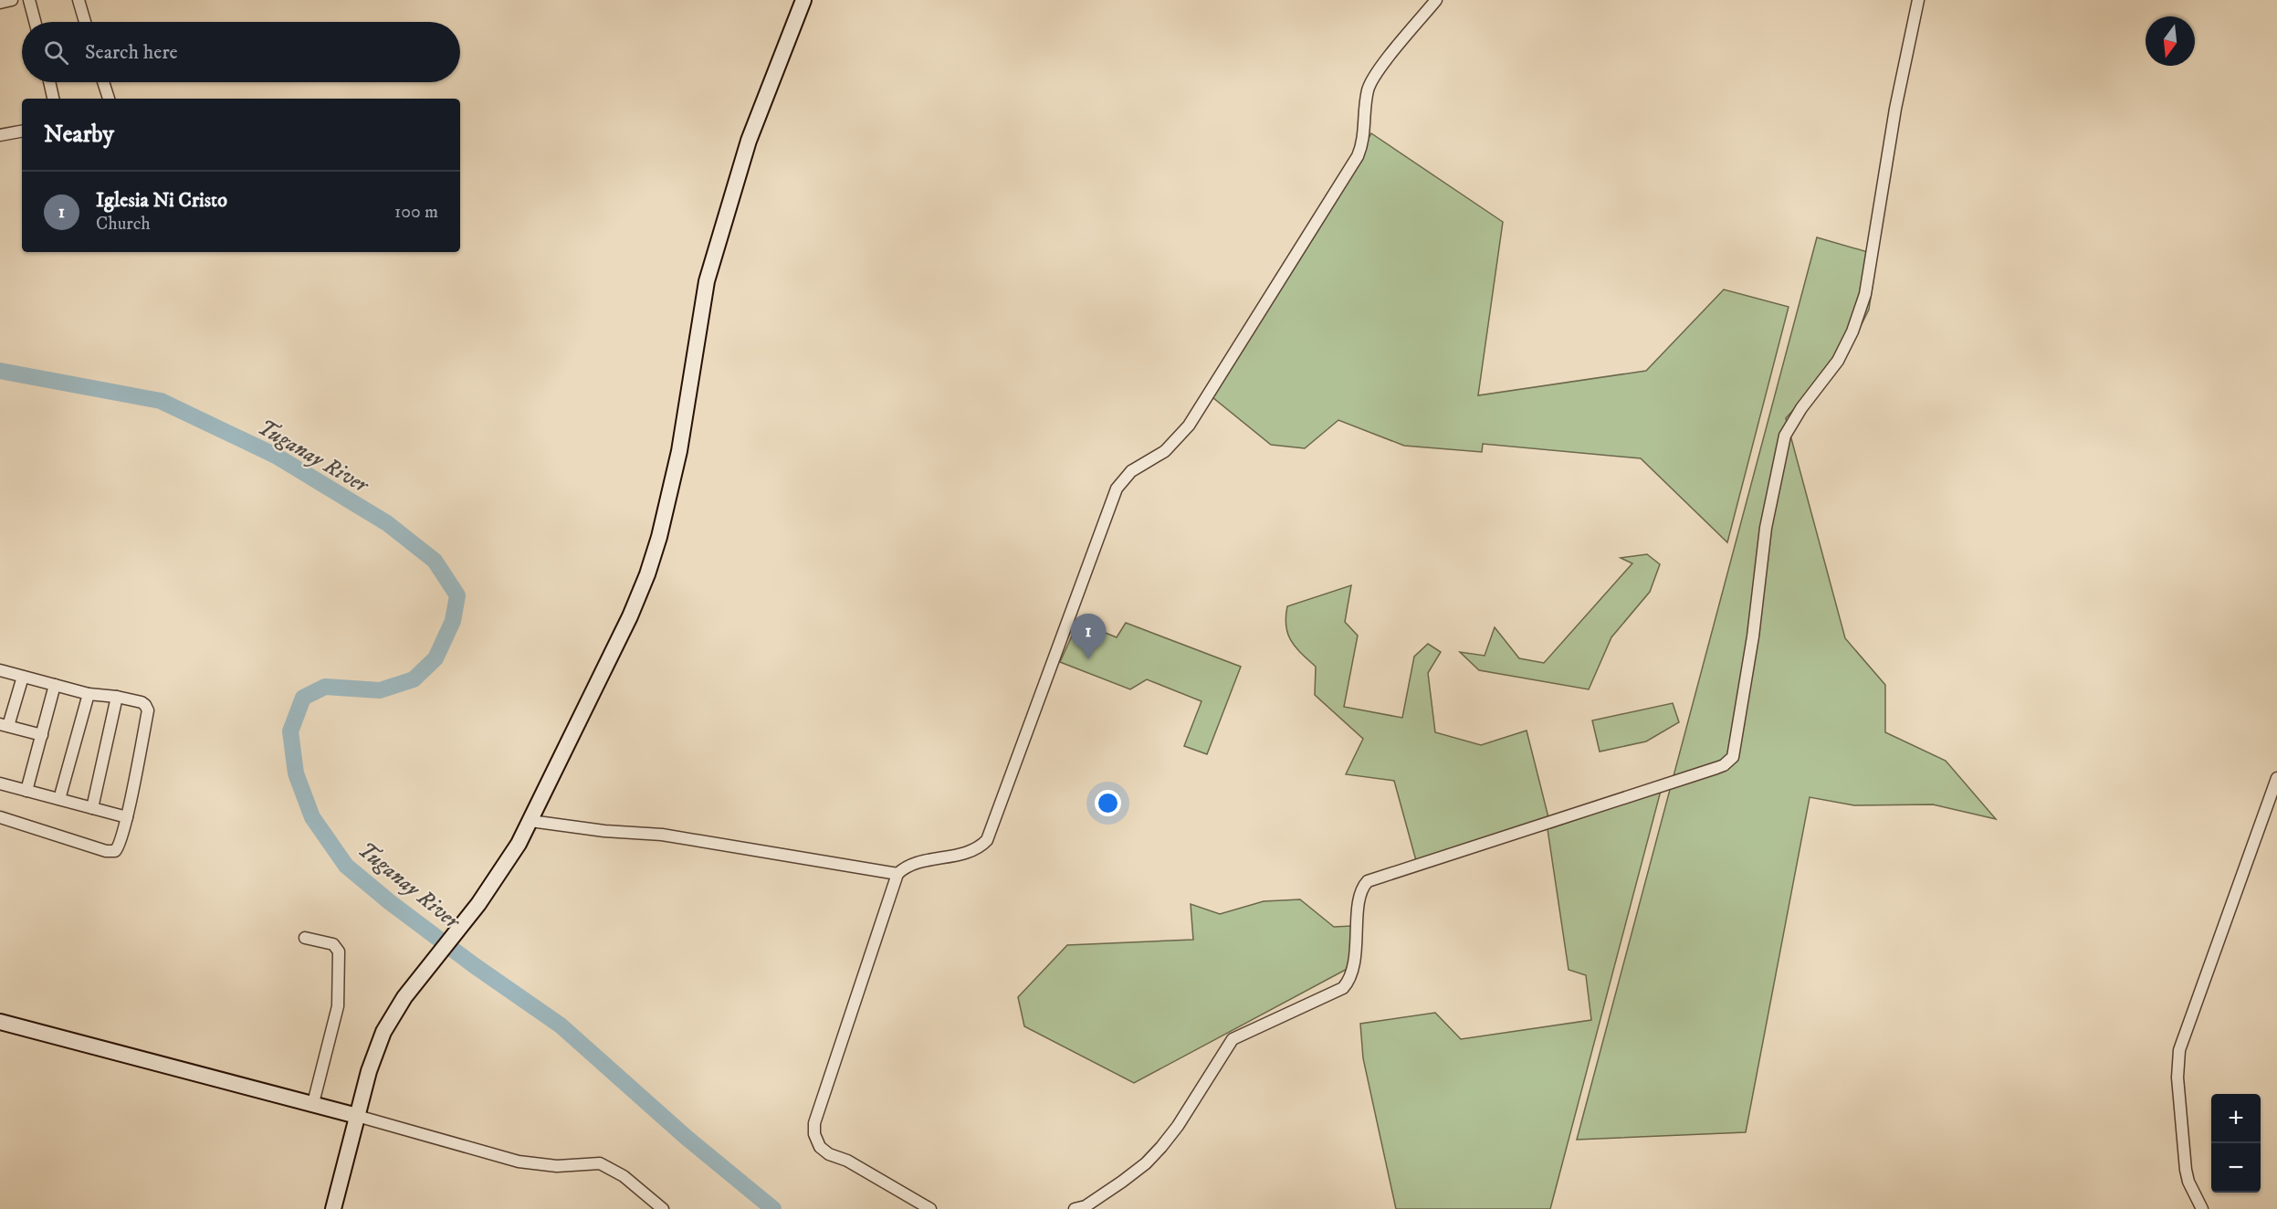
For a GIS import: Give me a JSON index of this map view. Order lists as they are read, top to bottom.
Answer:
{
  "water": ["Tuganay River"],
  "north": "bottom",
  "page": {
    "search": "Search here",
    "heading": "Nearby",
    "list": [
      {
        "mark": "1",
        "name": "Iglesia Ni Cristo",
        "note": "Church",
        "value": "100 m"
      }
    ],
    "pins": "1",
    "map_buttons": ["+", "−"]
  }
}
